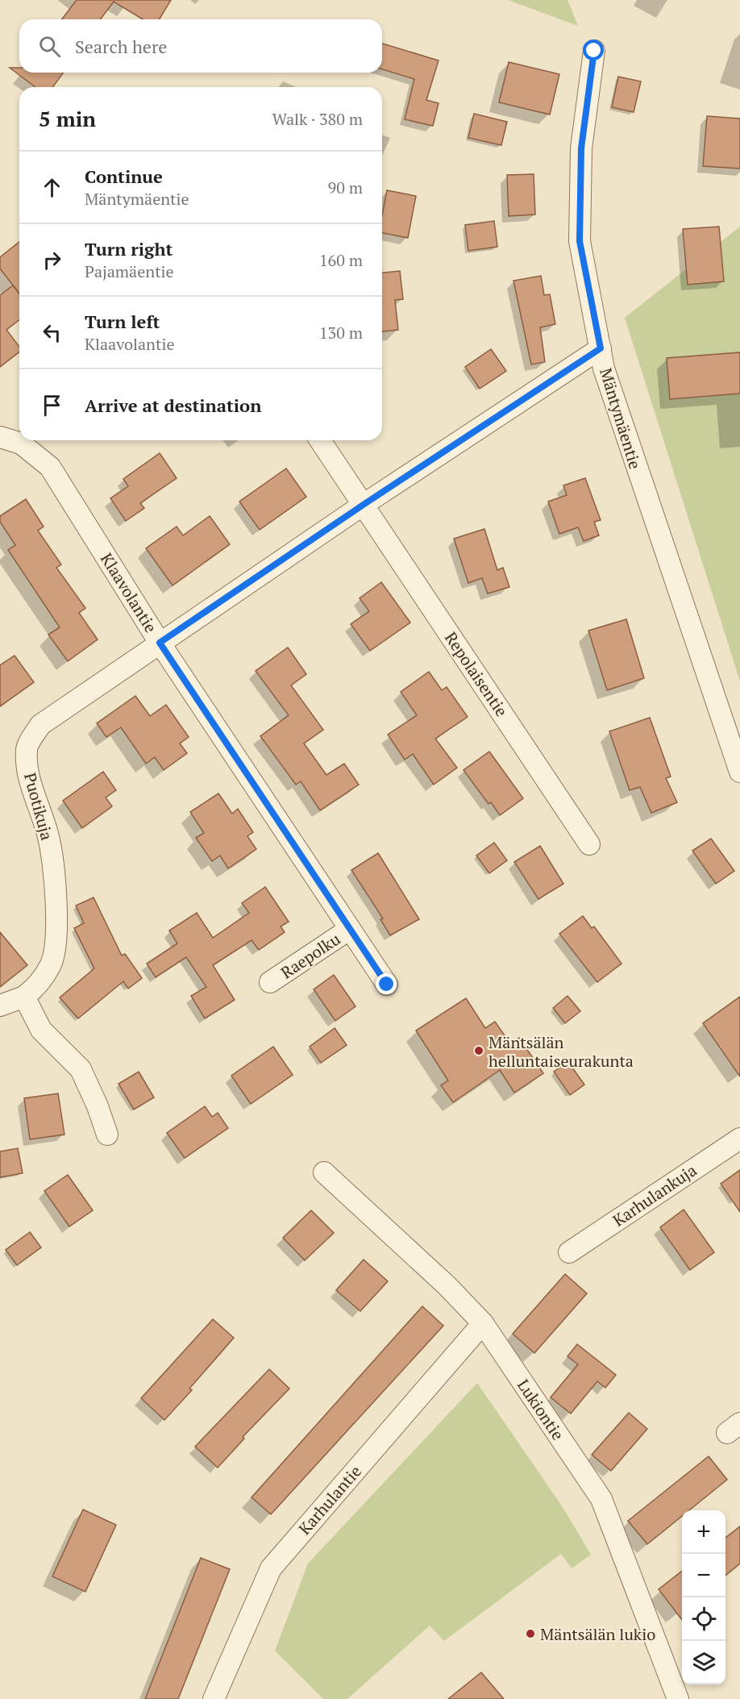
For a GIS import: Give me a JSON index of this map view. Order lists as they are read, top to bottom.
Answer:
{
  "streets": {
    "street": [
      "Mäntymäentie",
      "Klaavolantie",
      "Repolaisentie",
      "Puotikuja",
      "Raepolku",
      "Karhulankuja",
      "Lukiontie",
      "Karhulantie"
    ]
  },
  "crossings": [
    ["Mäntymäentie", "Puotikuja"],
    ["Klaavolantie", "Puotikuja"],
    ["Klaavolantie", "Raepolku"],
    ["Repolaisentie", "Puotikuja"],
    ["Lukiontie", "Karhulantie"]
  ],
  "places": ["Mäntsälän helluntaiseurakunta", "Mäntsälän lukio"],
  "page": {
    "search": "Search here",
    "heading": ["5 min", "Walk · 380 m"],
    "list": [
      ["Continue", "Mäntymäentie", "90 m"],
      ["Turn right", "Pajamäentie", "160 m"],
      ["Turn left", "Klaavolantie", "130 m"],
      "Arrive at destination"
    ],
    "map_buttons": ["+", "−"]
  }
}
